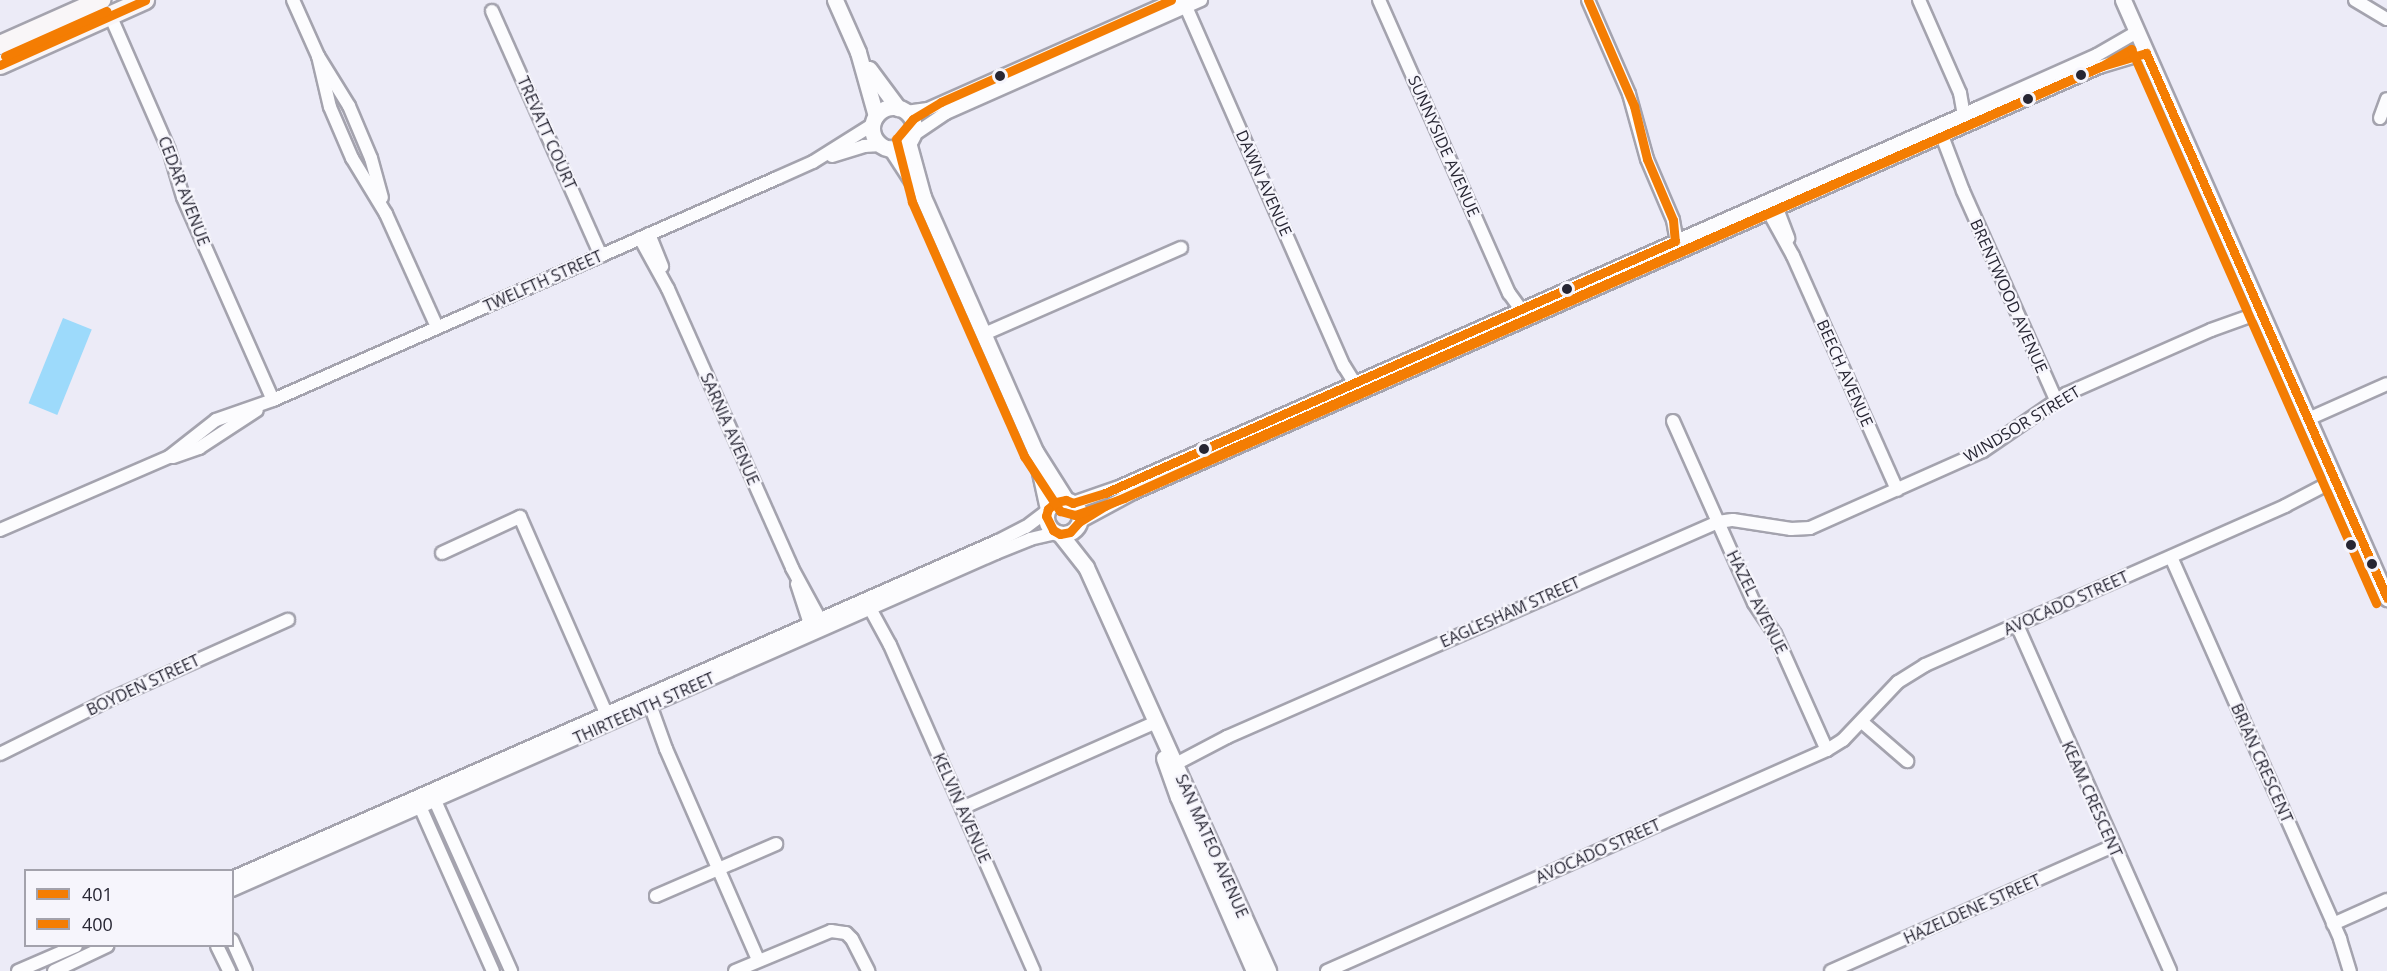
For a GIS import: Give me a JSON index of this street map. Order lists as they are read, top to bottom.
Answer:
{
  "streets": {
    "street": [
      "TREVATT COURT",
      "SUNNYSIDE AVENUE",
      "DAWN AVENUE",
      "CEDAR AVENUE",
      "TWELFTH STREET",
      "BRENTWOOD AVENUE",
      "BEECH AVENUE",
      "WINDSOR STREET",
      "SARNIA AVENUE",
      "HAZEL AVENUE",
      "AVOCADO STREET",
      "EAGLESHAM STREET",
      "BOYDEN STREET",
      "THIRTEENTH STREET",
      "BRIAN CRESCENT",
      "KEAM CRESCENT",
      "KELVIN AVENUE",
      "SAN MATEO AVENUE",
      "HAZELDENE STREET"
    ]
  },
  "crossings": [
    ["TREVATT COURT", "TWELFTH STREET"],
    ["CEDAR AVENUE", "TWELFTH STREET"],
    ["TWELFTH STREET", "SARNIA AVENUE"],
    ["BRENTWOOD AVENUE", "WINDSOR STREET"],
    ["BEECH AVENUE", "WINDSOR STREET"],
    ["WINDSOR STREET", "EAGLESHAM STREET"],
    ["SARNIA AVENUE", "THIRTEENTH STREET"],
    ["HAZEL AVENUE", "AVOCADO STREET"],
    ["HAZEL AVENUE", "EAGLESHAM STREET"],
    ["AVOCADO STREET", "BRIAN CRESCENT"],
    ["AVOCADO STREET", "KEAM CRESCENT"],
    ["EAGLESHAM STREET", "SAN MATEO AVENUE"],
    ["THIRTEENTH STREET", "KELVIN AVENUE"],
    ["THIRTEENTH STREET", "SAN MATEO AVENUE"],
    ["KEAM CRESCENT", "HAZELDENE STREET"]
  ],
  "lines": ["transit line 401", "transit line 400"],
  "legend": ["401", "400"]
}
